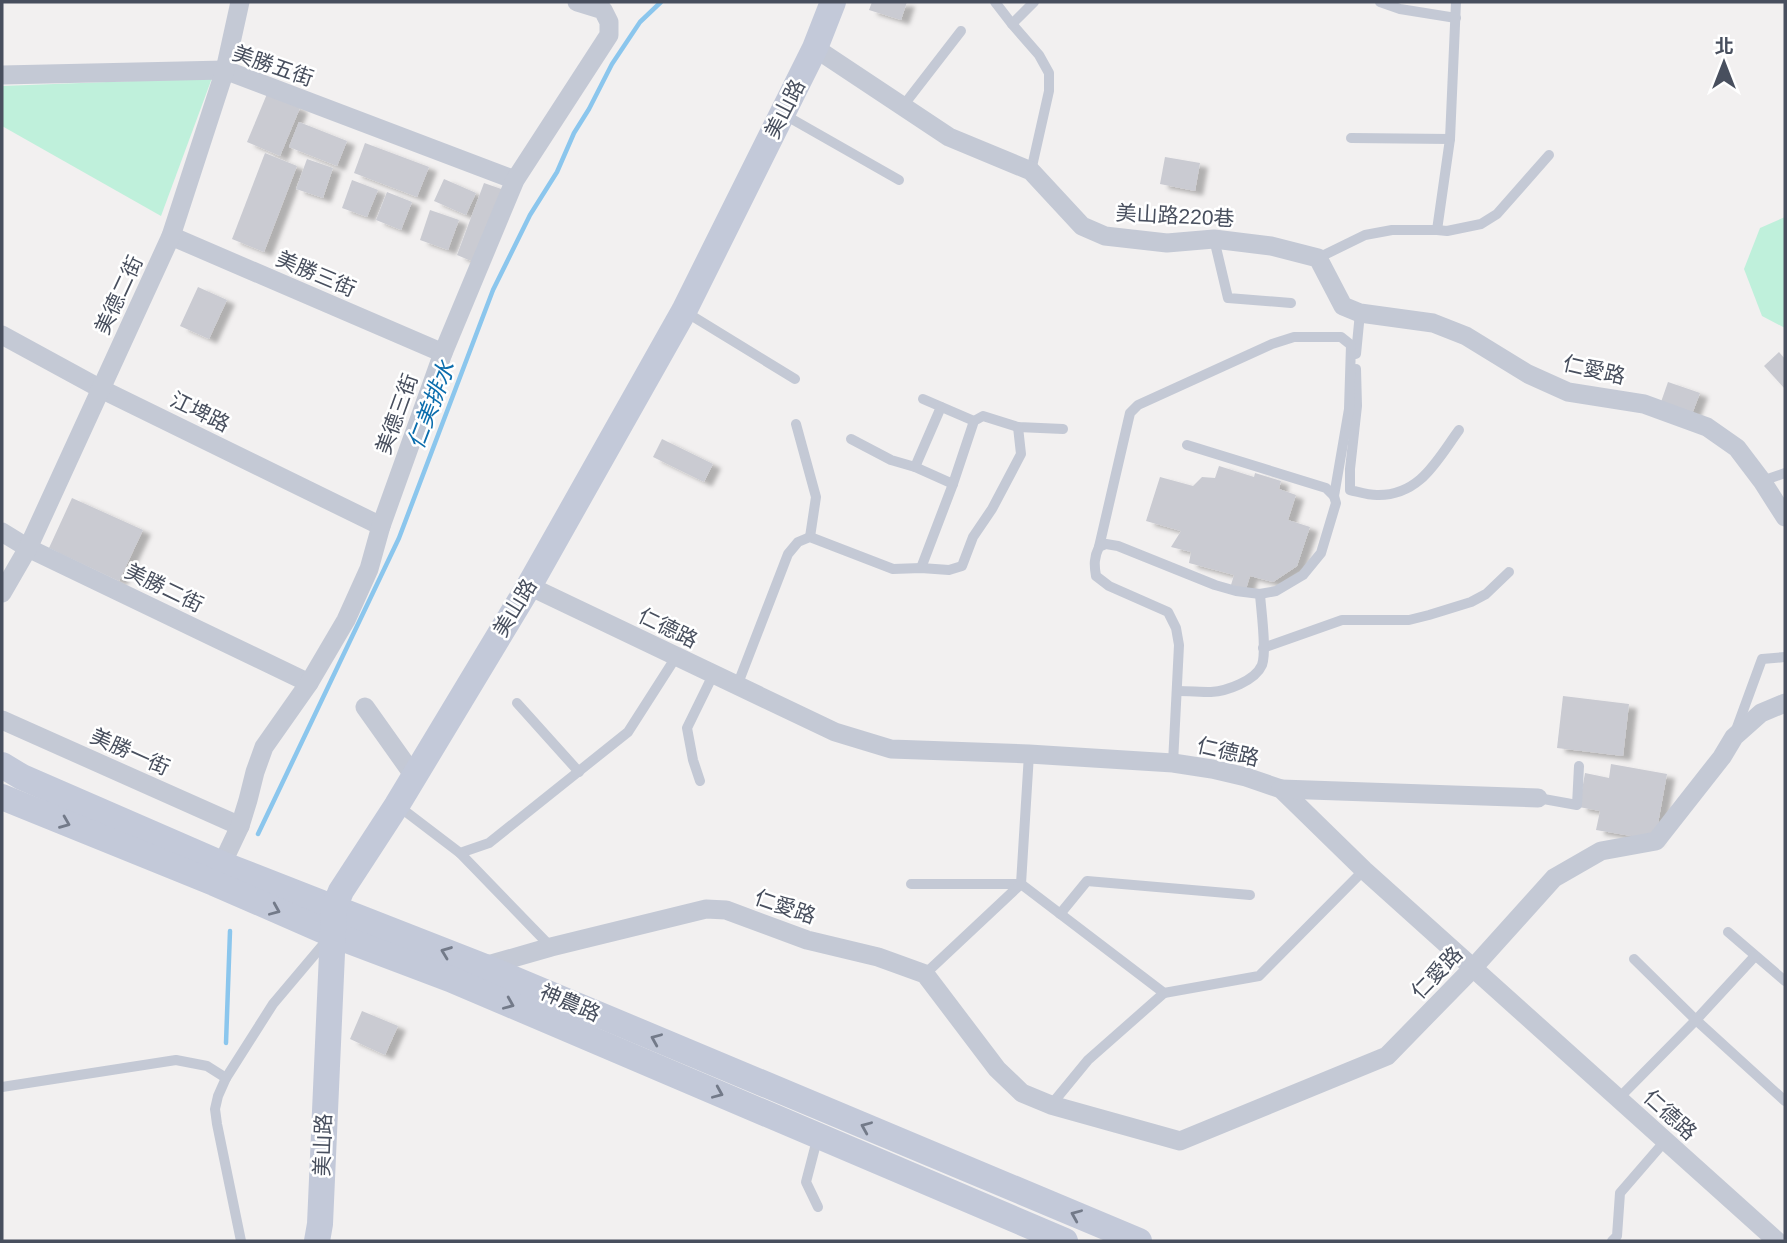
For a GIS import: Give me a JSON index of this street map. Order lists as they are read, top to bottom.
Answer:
{
  "streets": {
    "street": [
      "美勝五街",
      "美山路",
      "美山路220巷",
      "美勝三街",
      "美德二街",
      "仁愛路",
      "江埤路",
      "美德三街",
      "美勝二街",
      "仁德路",
      "美勝一街",
      "神農路"
    ]
  },
  "crossings": [
    ["美勝五街", "美德二街"],
    ["美勝五街", "美德三街"],
    ["美山路", "美山路220巷"],
    ["美山路", "仁德路"],
    ["美山路", "神農路"],
    ["美勝三街", "美德二街"],
    ["美勝三街", "美德三街"],
    ["美德二街", "江埤路"],
    ["美德二街", "美勝二街"],
    ["仁愛路", "仁德路"],
    ["仁愛路", "神農路"],
    ["江埤路", "美德三街"],
    ["美德三街", "美勝二街"],
    ["美德三街", "美勝一街"],
    ["美德三街", "神農路"]
  ],
  "water": ["仁美排水"],
  "north": "top"
}
